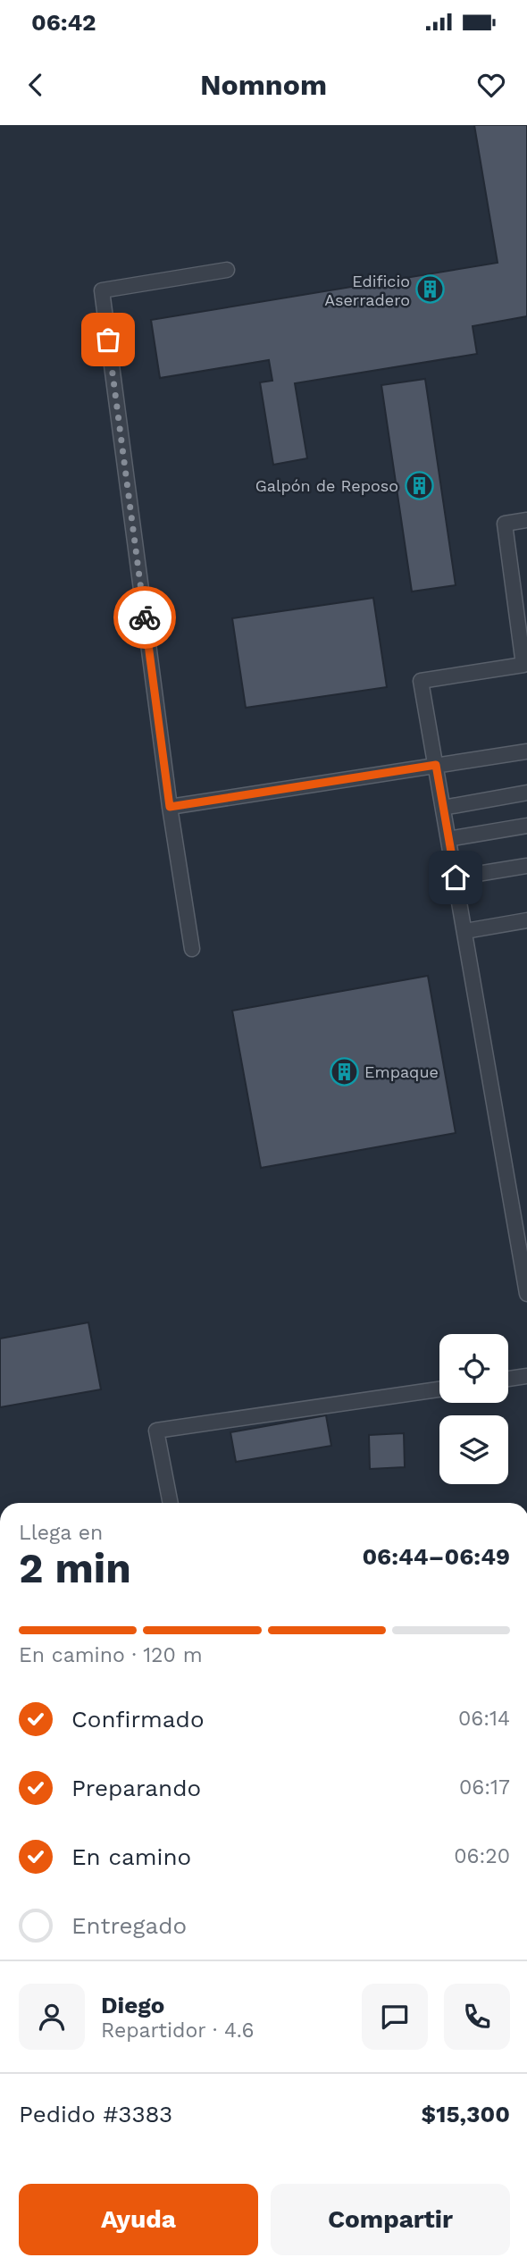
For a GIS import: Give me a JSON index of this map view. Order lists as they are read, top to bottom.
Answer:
{
  "places": {
    "building": ["Edificio Aserradero", "Galpón de Reposo", "Empaque"]
  },
  "page": {
    "status": "06:42",
    "header": "Nomnom",
    "heading": ["2 min", "Llega en", "06:44–06:49"],
    "panel": [
      "Diego",
      "Repartidor · 4.6",
      "Pedido #3383",
      "$15,300"
    ],
    "bar": "En camino · 120 m",
    "list": [
      ["Confirmado", "06:14"],
      ["Preparando", "06:17"],
      ["En camino", "06:20"],
      "Entregado"
    ],
    "buttons": ["Ayuda", "Compartir"]
  }
}
